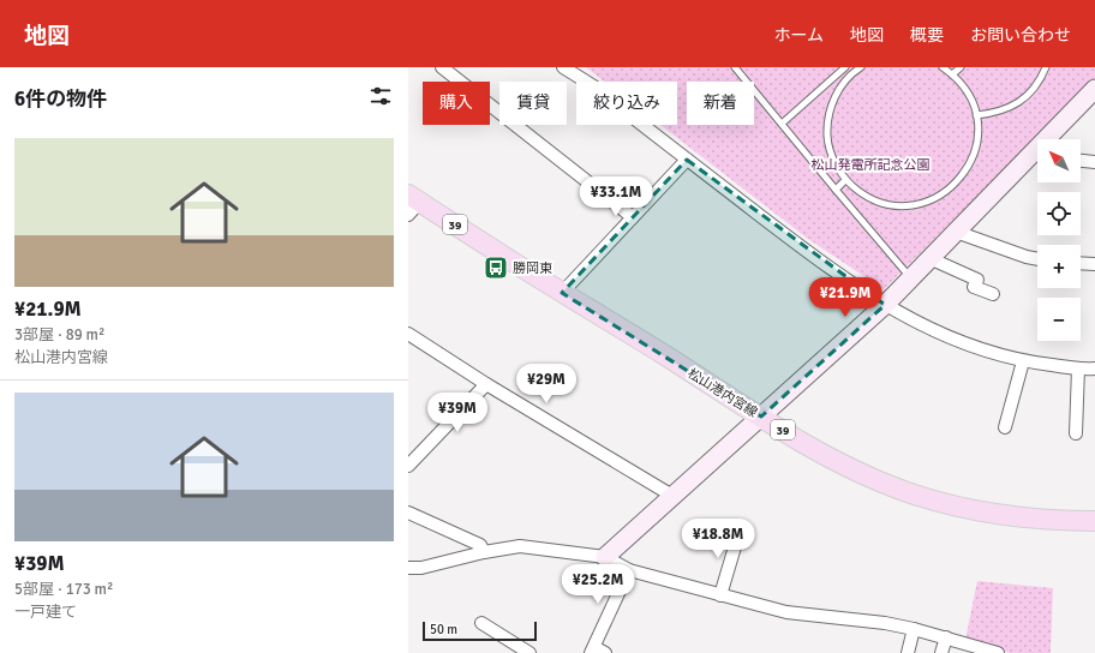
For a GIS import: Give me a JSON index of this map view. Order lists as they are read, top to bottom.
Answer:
{
  "streets": {
    "main road": ["39", "松山港内宮線"]
  },
  "parks": ["松山発電所記念公園"],
  "places": {
    "bus stop": ["勝岡東"]
  },
  "scale_bar": "50 m",
  "north": "top left",
  "page": {
    "header": "地図",
    "nav": [
      "ホーム",
      "地図",
      "概要",
      "お問い合わせ"
    ],
    "heading": "6件の物件",
    "chip": [
      "購入",
      "賃貸",
      "絞り込み",
      "新着"
    ],
    "list": [
      {
        "name": "¥21.9M",
        "note": "3部屋 · 89 m² · 松山港内宮線"
      },
      {
        "name": "¥39M",
        "note": "5部屋 · 173 m² · 一戸建て"
      }
    ],
    "map_buttons": ["+", "−"],
    "price": [
      "¥33.1M",
      "¥21.9M",
      "¥29M",
      "¥39M",
      "¥18.8M",
      "¥25.2M"
    ],
    "scale": "50 m"
  }
}
